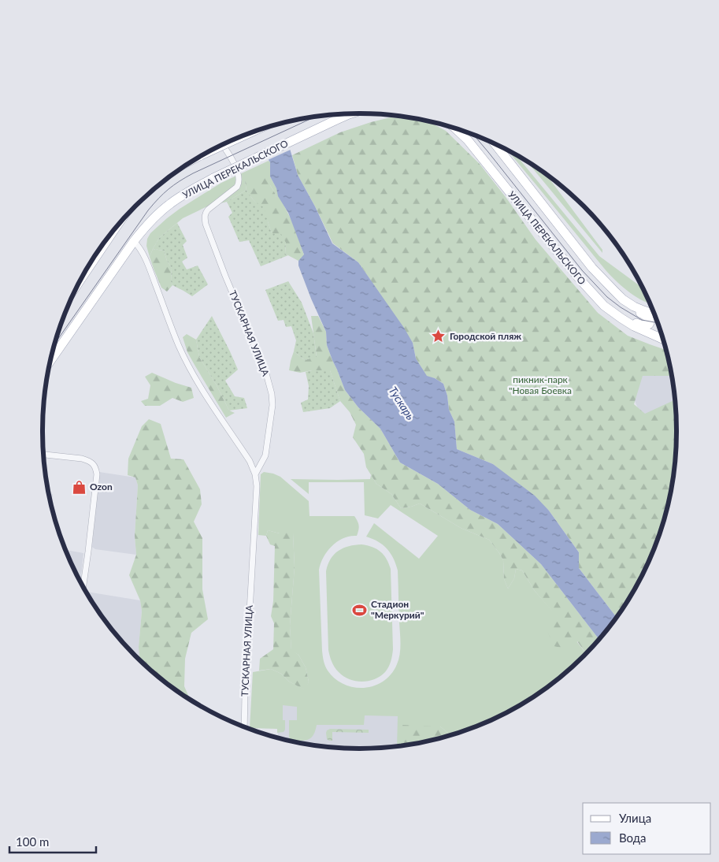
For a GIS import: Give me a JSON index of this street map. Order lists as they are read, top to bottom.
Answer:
{
  "streets": {
    "main road": ["УЛИЦА ПЕРЕКАЛЬСКОГО"],
    "street": ["ТУСКАРНАЯ УЛИЦА"]
  },
  "crossings": [
    ["УЛИЦА ПЕРЕКАЛЬСКОГО", "ТУСКАРНАЯ УЛИЦА"]
  ],
  "water": ["Тускарь"],
  "parks": ["пикник-парк \"Новая Боевка"],
  "places": {
    "place": ["Городской пляж"],
    "shop": ["Ozon"],
    "sports": ["Стадион \"Меркурий\""]
  },
  "legend": ["Улица", "Вода"],
  "scale_bar": "100 m"
}
